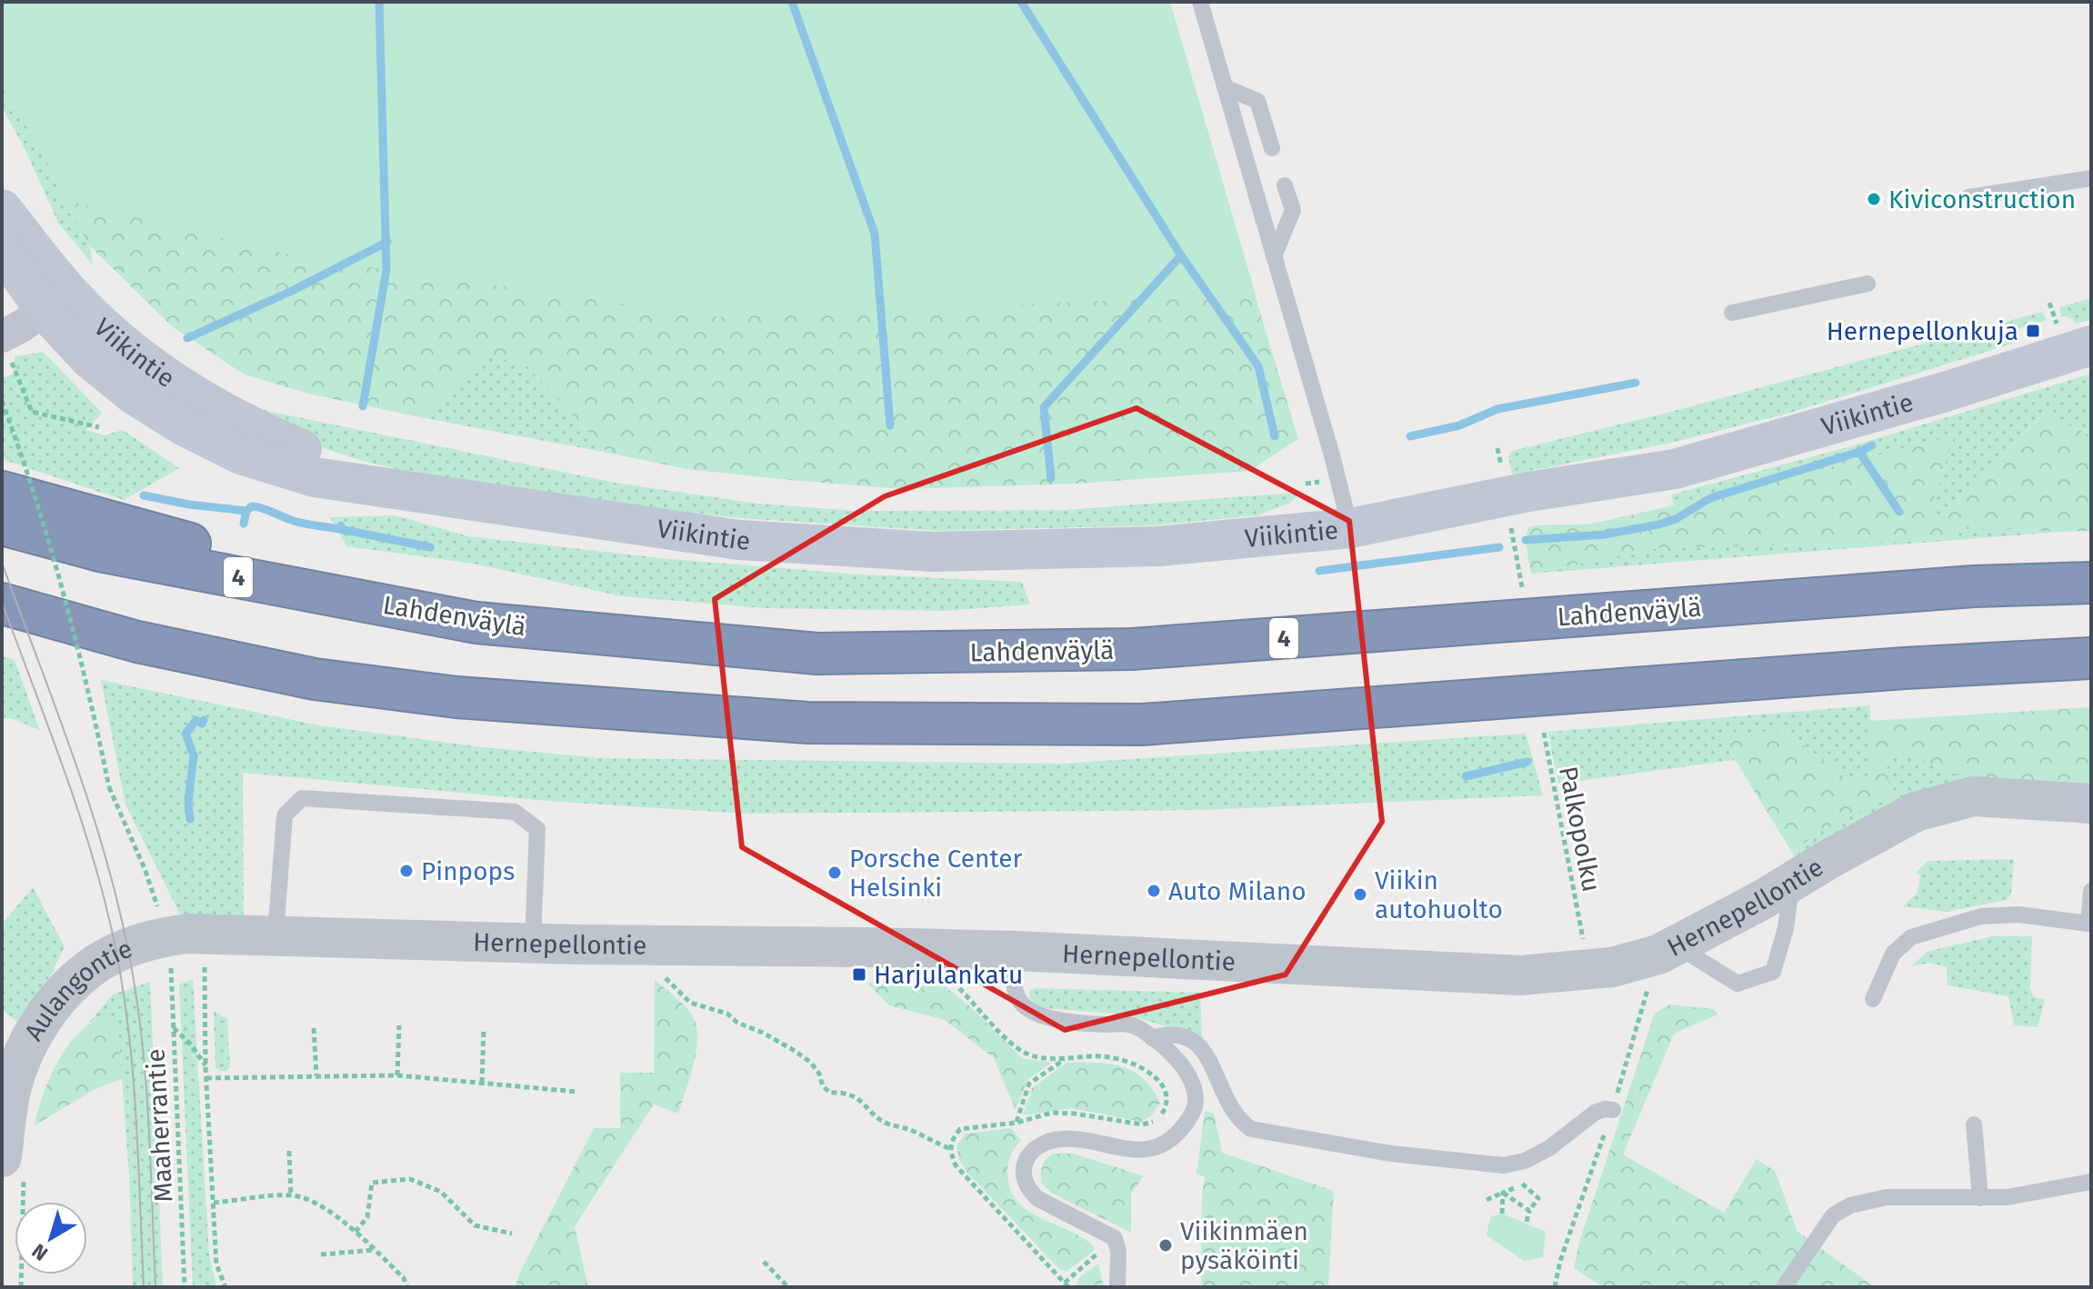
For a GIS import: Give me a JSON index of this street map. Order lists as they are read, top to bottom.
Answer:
{
  "streets": {
    "highway": ["4", "Lahdenväylä"],
    "main road": ["Viikintie"],
    "street": ["Hernepellontie", "Aulangontie"],
    "path": ["Palkopolku", "Maaherrantie"]
  },
  "crossings": [
    ["Hernepellontie", "Aulangontie"],
    ["Hernepellontie", "Maaherrantie"],
    ["Aulangontie", "Maaherrantie"]
  ],
  "places": {
    "other": [
      "Kiviconstruction",
      "Pinpops",
      "Porsche Center Helsinki",
      "Auto Milano",
      "Viikin autohuolto",
      "Viikinmäen pysäköinti"
    ],
    "transit": ["Hernepellonkuja", "Harjulankatu"]
  },
  "north": "bottom left"
}
